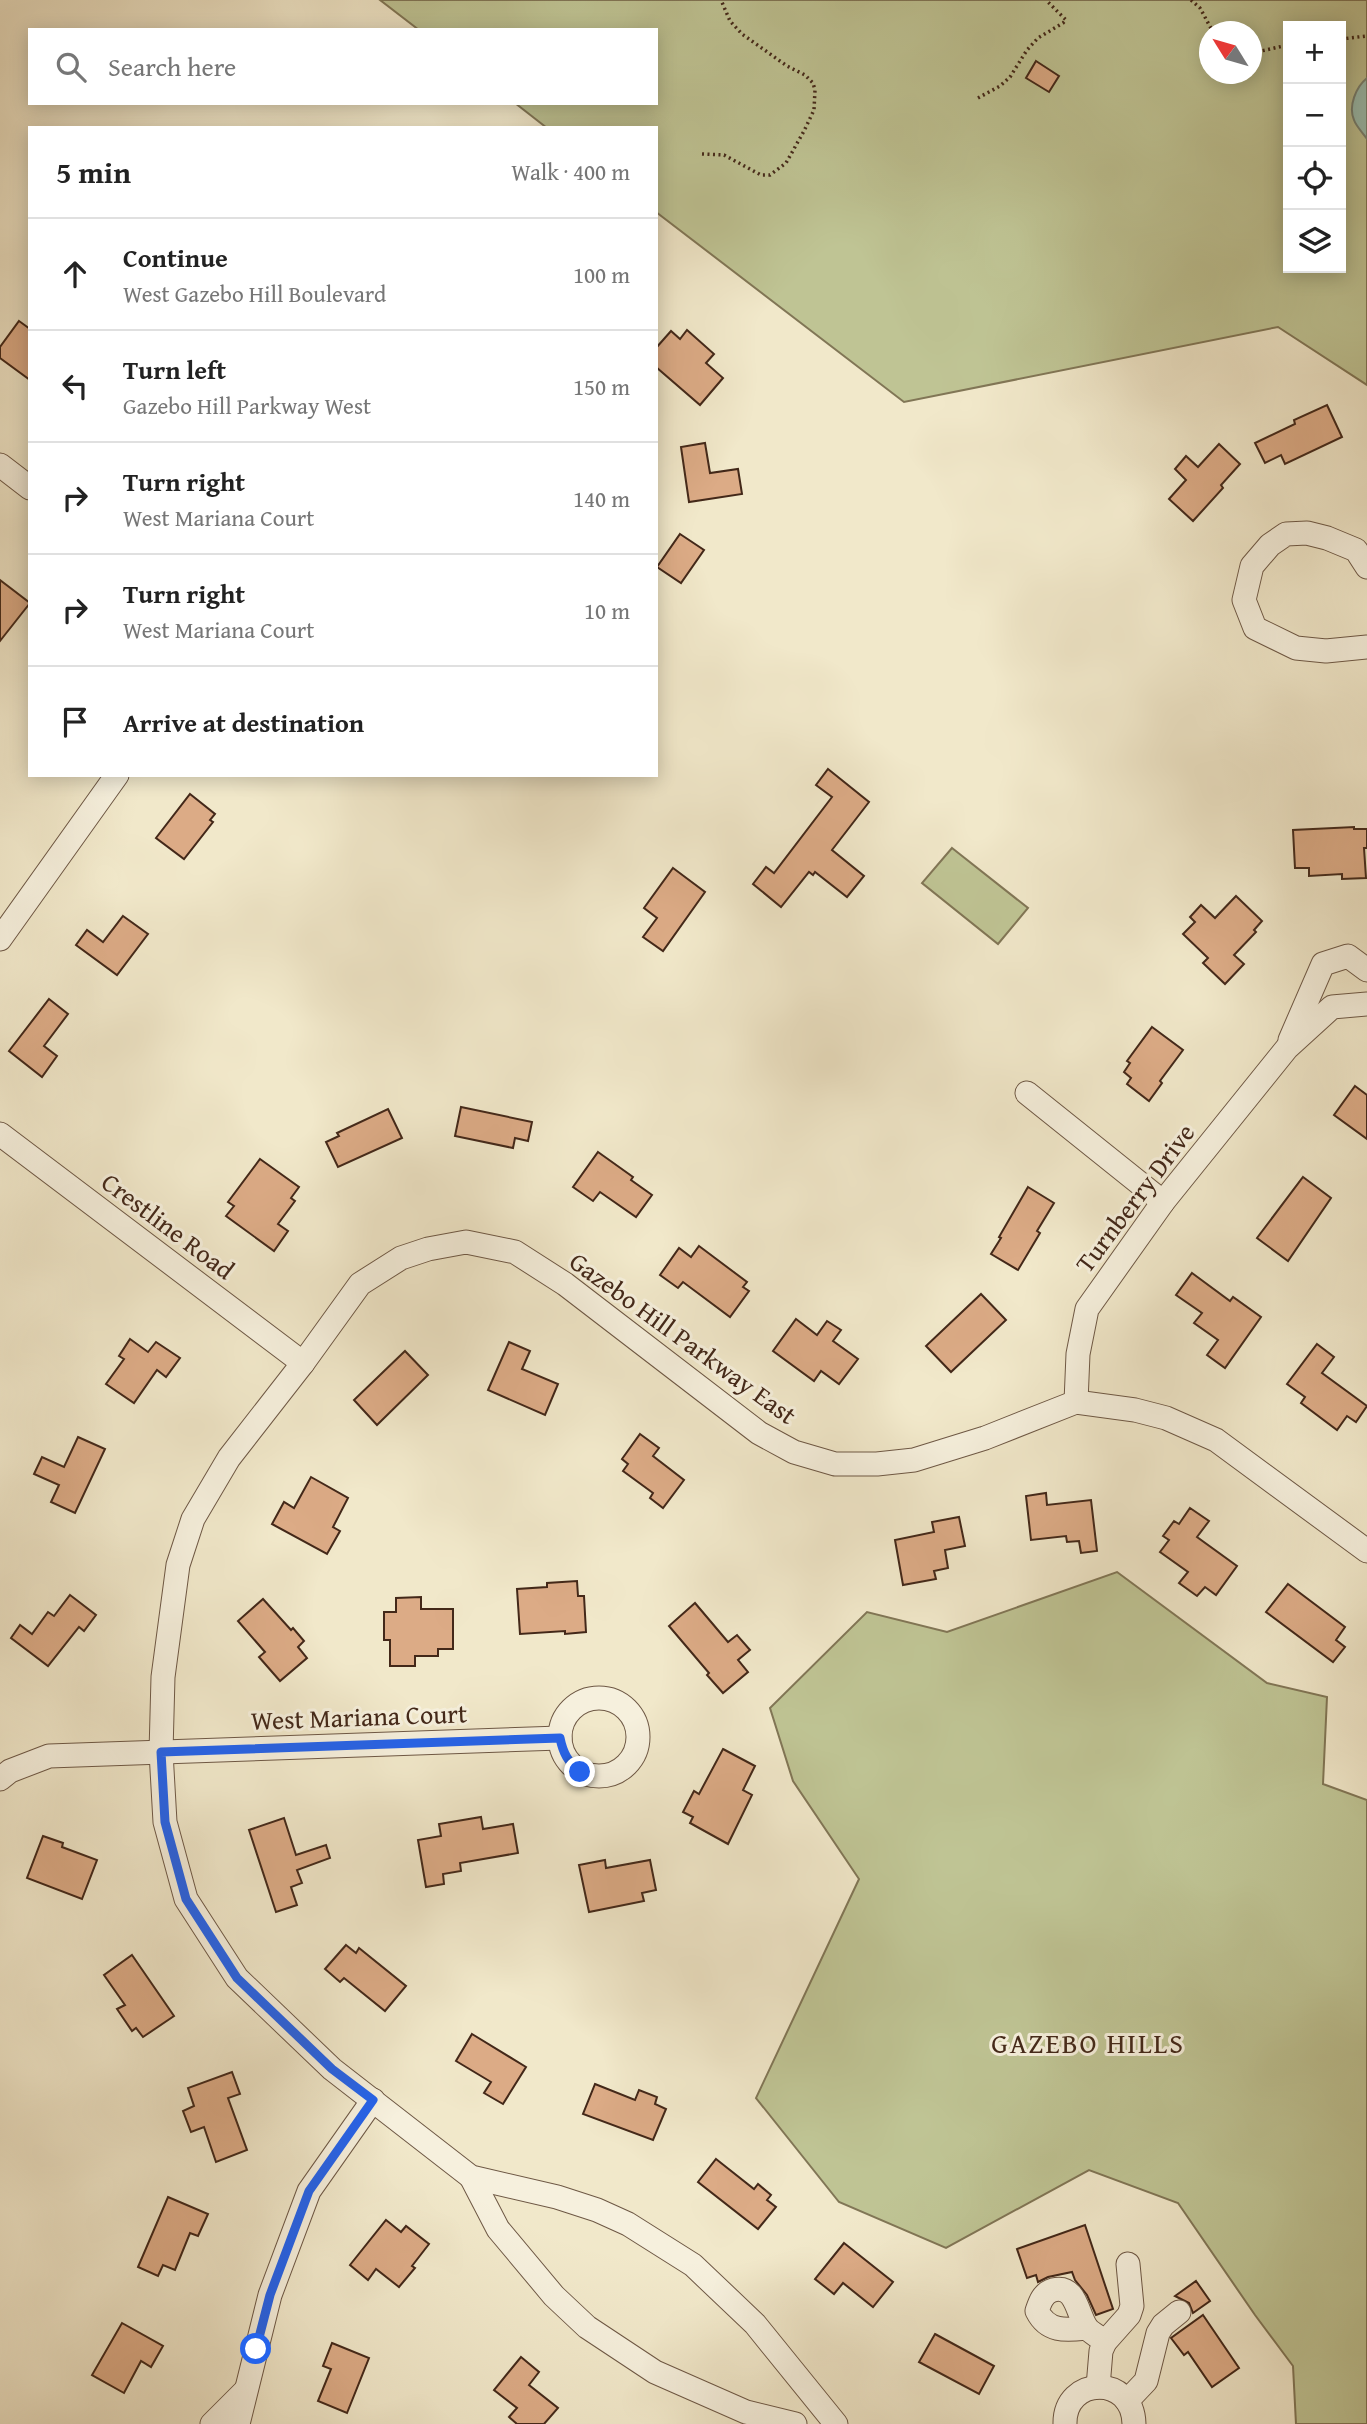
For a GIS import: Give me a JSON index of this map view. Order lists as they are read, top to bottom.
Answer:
{
  "streets": {
    "street": [
      "Turnberry Drive",
      "Crestline Road",
      "Gazebo Hill Parkway East",
      "West Mariana Court"
    ]
  },
  "crossings": [
    ["Turnberry Drive", "Gazebo Hill Parkway East"],
    ["Crestline Road", "Gazebo Hill Parkway East"],
    ["Gazebo Hill Parkway East", "West Mariana Court"]
  ],
  "districts": ["GAZEBO HILLS"],
  "north": "top left",
  "page": {
    "map_buttons": ["+", "−"],
    "search": "Search here",
    "heading": ["5 min", "Walk · 400 m"],
    "list": [
      ["Continue", "West Gazebo Hill Boulevard", "100 m"],
      ["Turn left", "Gazebo Hill Parkway West", "150 m"],
      ["Turn right", "West Mariana Court", "140 m"],
      ["Turn right", "West Mariana Court", "10 m"],
      "Arrive at destination"
    ]
  }
}
